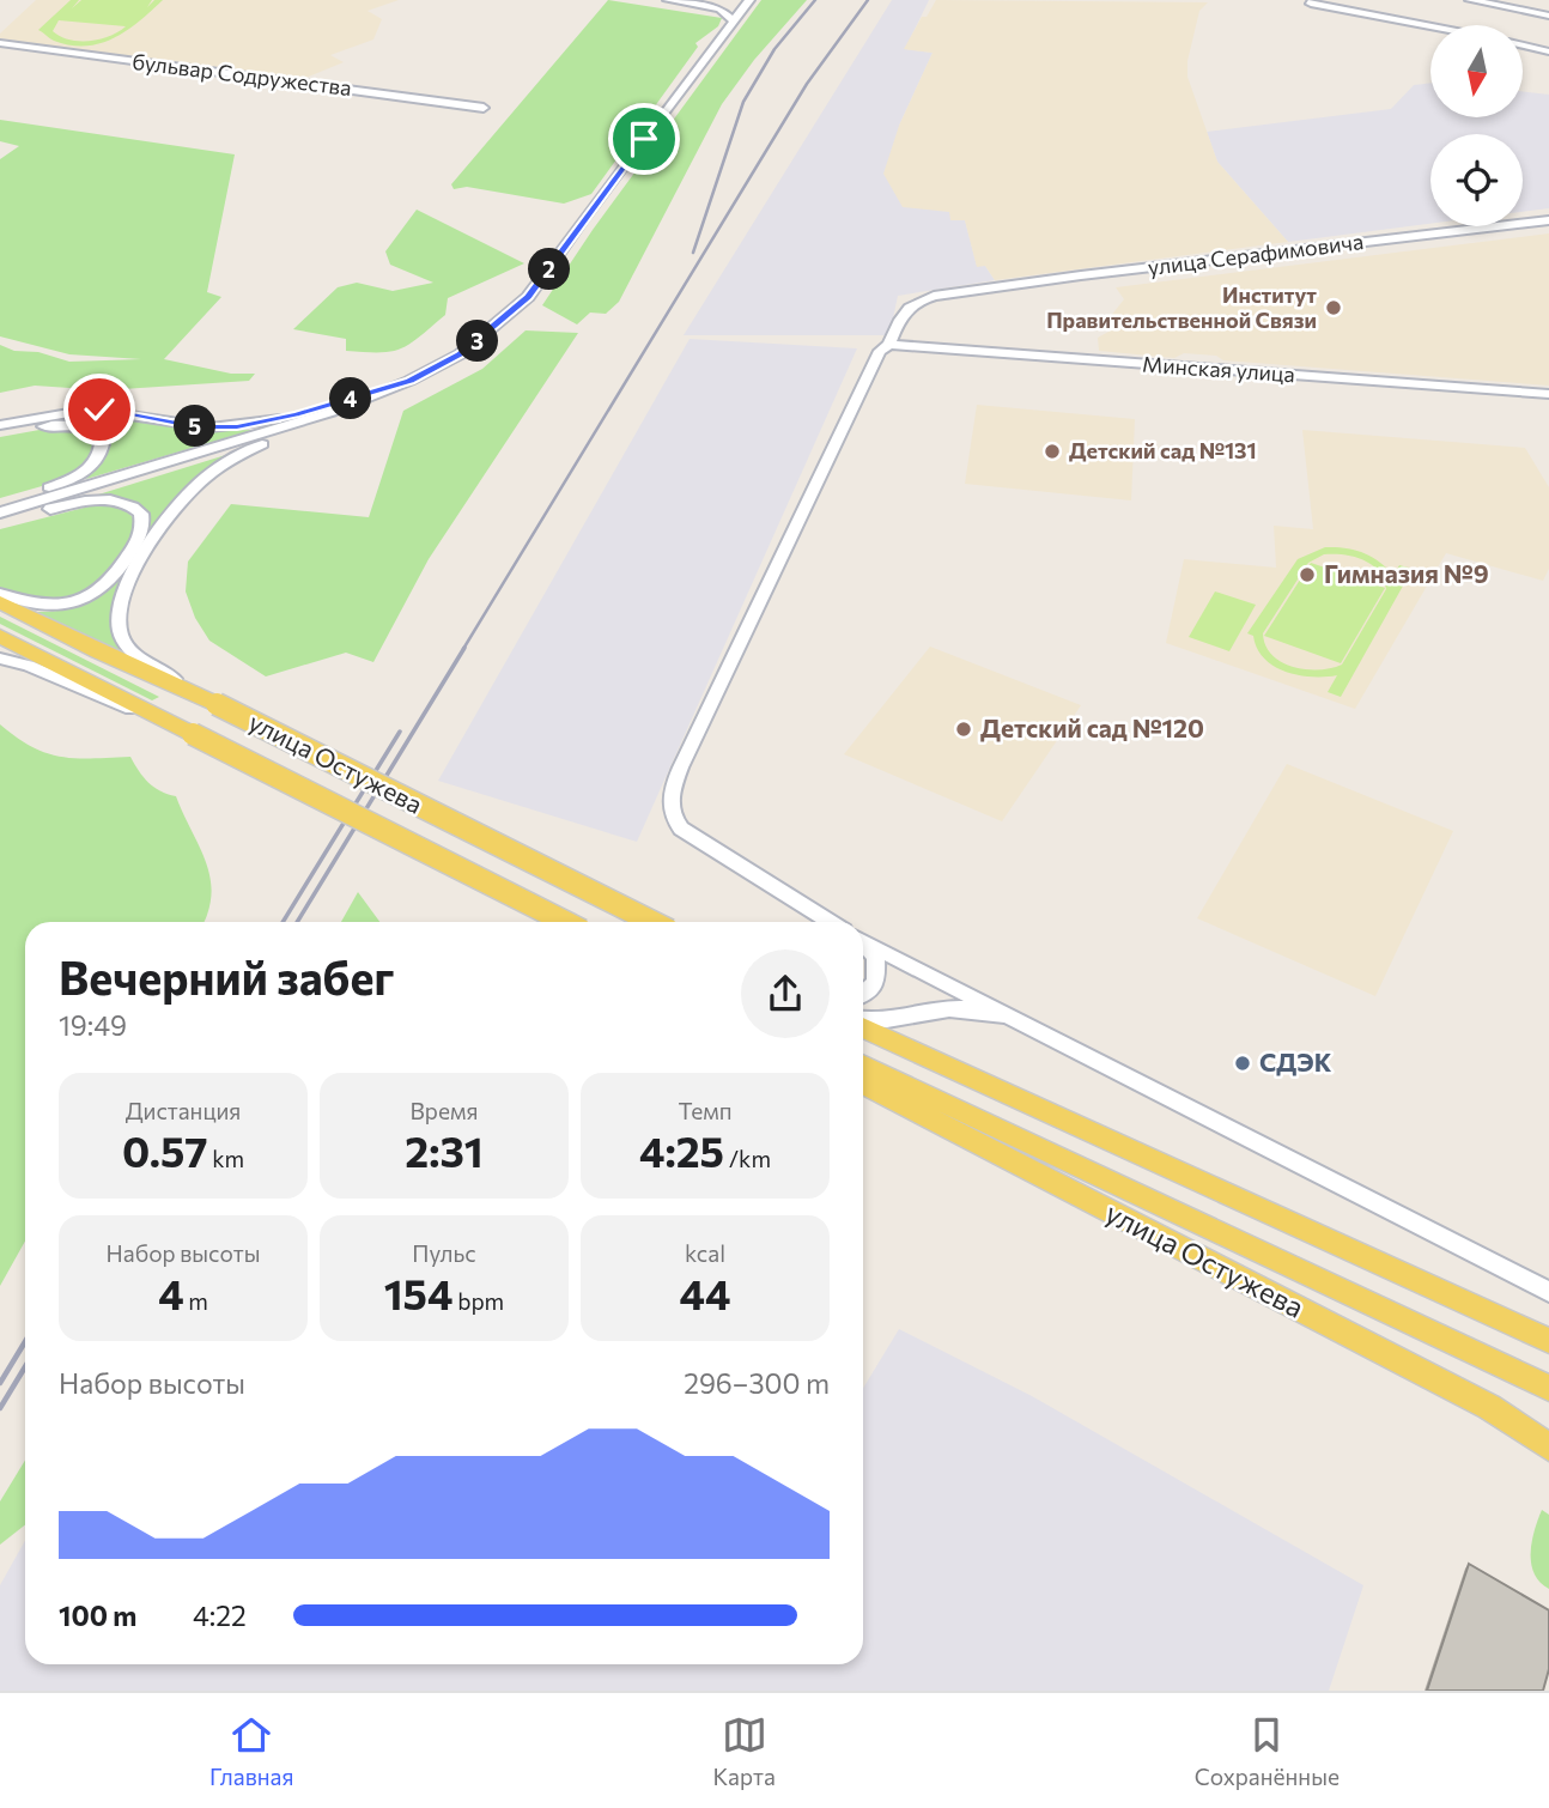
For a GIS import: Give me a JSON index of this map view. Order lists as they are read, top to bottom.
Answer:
{
  "streets": {
    "main road": ["улица Остужева"],
    "street": ["бульвар Содружества", "улица Серафимовича", "Минская улица"]
  },
  "crossings": [
    ["улица Серафимовича", "Минская улица"]
  ],
  "places": [
    "Институт Правительственной Связи",
    "Детский сад №131",
    "Гимназия №9",
    "Детский сад №120",
    "СДЭК"
  ],
  "north": "bottom",
  "page": {
    "pins": [
      "2",
      "3",
      "4",
      "5"
    ],
    "heading": ["Вечерний забег", "19:49"],
    "stats": [
      ["Дистанция", "0.57 km"],
      ["Время", "2:31"],
      ["Темп", "4:25 /km"],
      ["Набор высоты", "4 m"],
      ["Пульс", "154 bpm"],
      ["kcal", "44"]
    ],
    "chart": ["Набор высоты", "296–300 m"],
    "list": [
      {
        "name": "100 m",
        "note": "4:22"
      }
    ],
    "tabs": ["Главная", "Карта", "Сохранённые"]
  }
}
